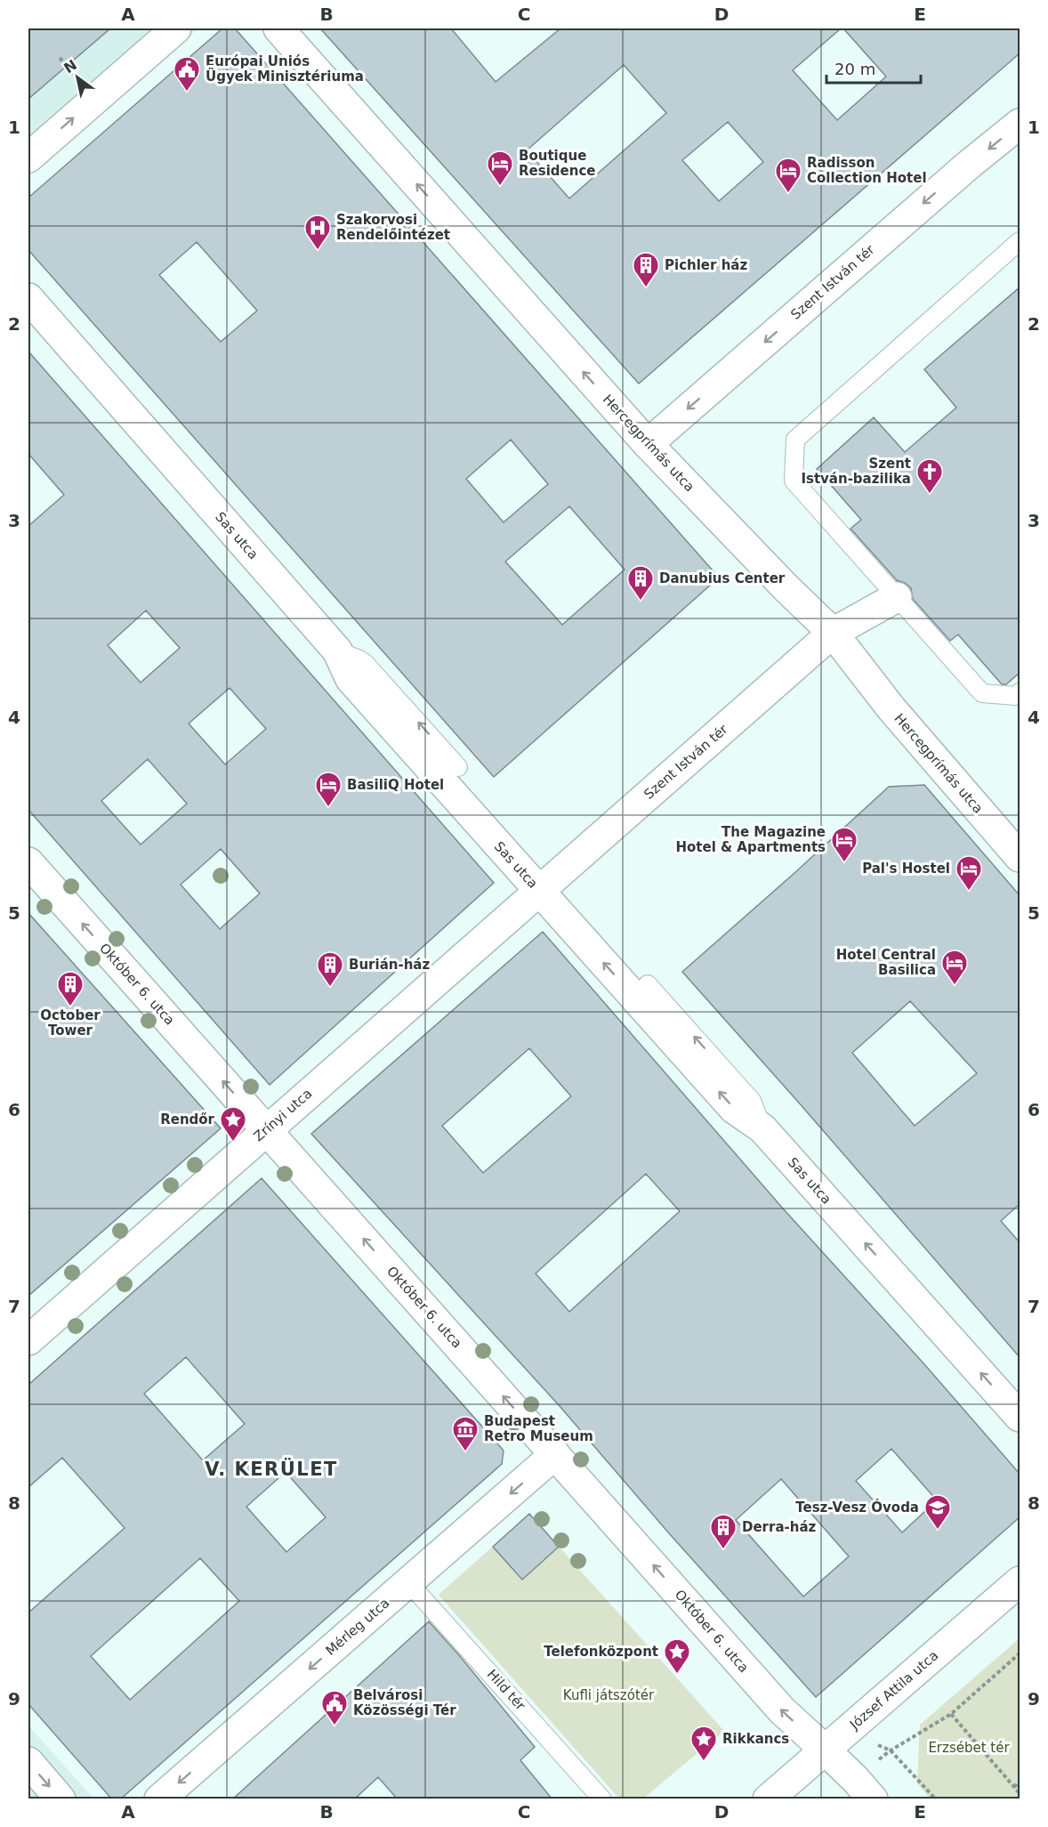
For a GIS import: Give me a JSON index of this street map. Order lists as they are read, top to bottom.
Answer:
{
  "streets": {
    "street": [
      "Szent István tér",
      "Hercegprímás utca",
      "Sas utca",
      "Október 6. utca",
      "Zrínyi utca",
      "Mérleg utca",
      "József Attila utca"
    ],
    "lane": ["Hild tér"]
  },
  "crossings": [
    ["Szent István tér", "Hercegprímás utca"],
    ["Szent István tér", "Sas utca"],
    ["Szent István tér", "Zrínyi utca"],
    ["Sas utca", "Zrínyi utca"],
    ["Október 6. utca", "Zrínyi utca"],
    ["Október 6. utca", "Mérleg utca"],
    ["Október 6. utca", "József Attila utca"],
    ["Mérleg utca", "Hild tér"]
  ],
  "one_way": [
    "Szent István tér",
    "Hercegprímás utca",
    "Sas utca",
    "Október 6. utca",
    "Mérleg utca"
  ],
  "districts": ["V. KERÜLET"],
  "parks": ["Kufli játszótér", "Erzsébet tér"],
  "places": {
    "public building": ["Európai Uniós Ügyek Minisztériuma", "Belvárosi Közösségi Tér"],
    "hotel": [
      "Boutique Residence",
      "Radisson Collection Hotel",
      "BasiliQ Hotel",
      "The Magazine Hotel & Apartments",
      "Pal's Hostel",
      "Hotel Central Basilica"
    ],
    "hospital": ["Szakorvosi Rendelőintézet"],
    "building": [
      "Pichler ház",
      "Danubius Center",
      "Burián-ház",
      "October Tower",
      "Derra-ház"
    ],
    "church": ["Szent István-bazilika"],
    "place": ["Rendőr", "Telefonközpont", "Rikkancs"],
    "museum": ["Budapest Retro Museum"],
    "school or university": ["Tesz-Vesz Óvoda"]
  },
  "scale_bar": "20 m",
  "north": "top left",
  "grid": {
    "columns": [
      "A",
      "B",
      "C",
      "D",
      "E"
    ],
    "rows": [
      "1",
      "2",
      "3",
      "4",
      "5",
      "6",
      "7",
      "8",
      "9"
    ]
  }
}
